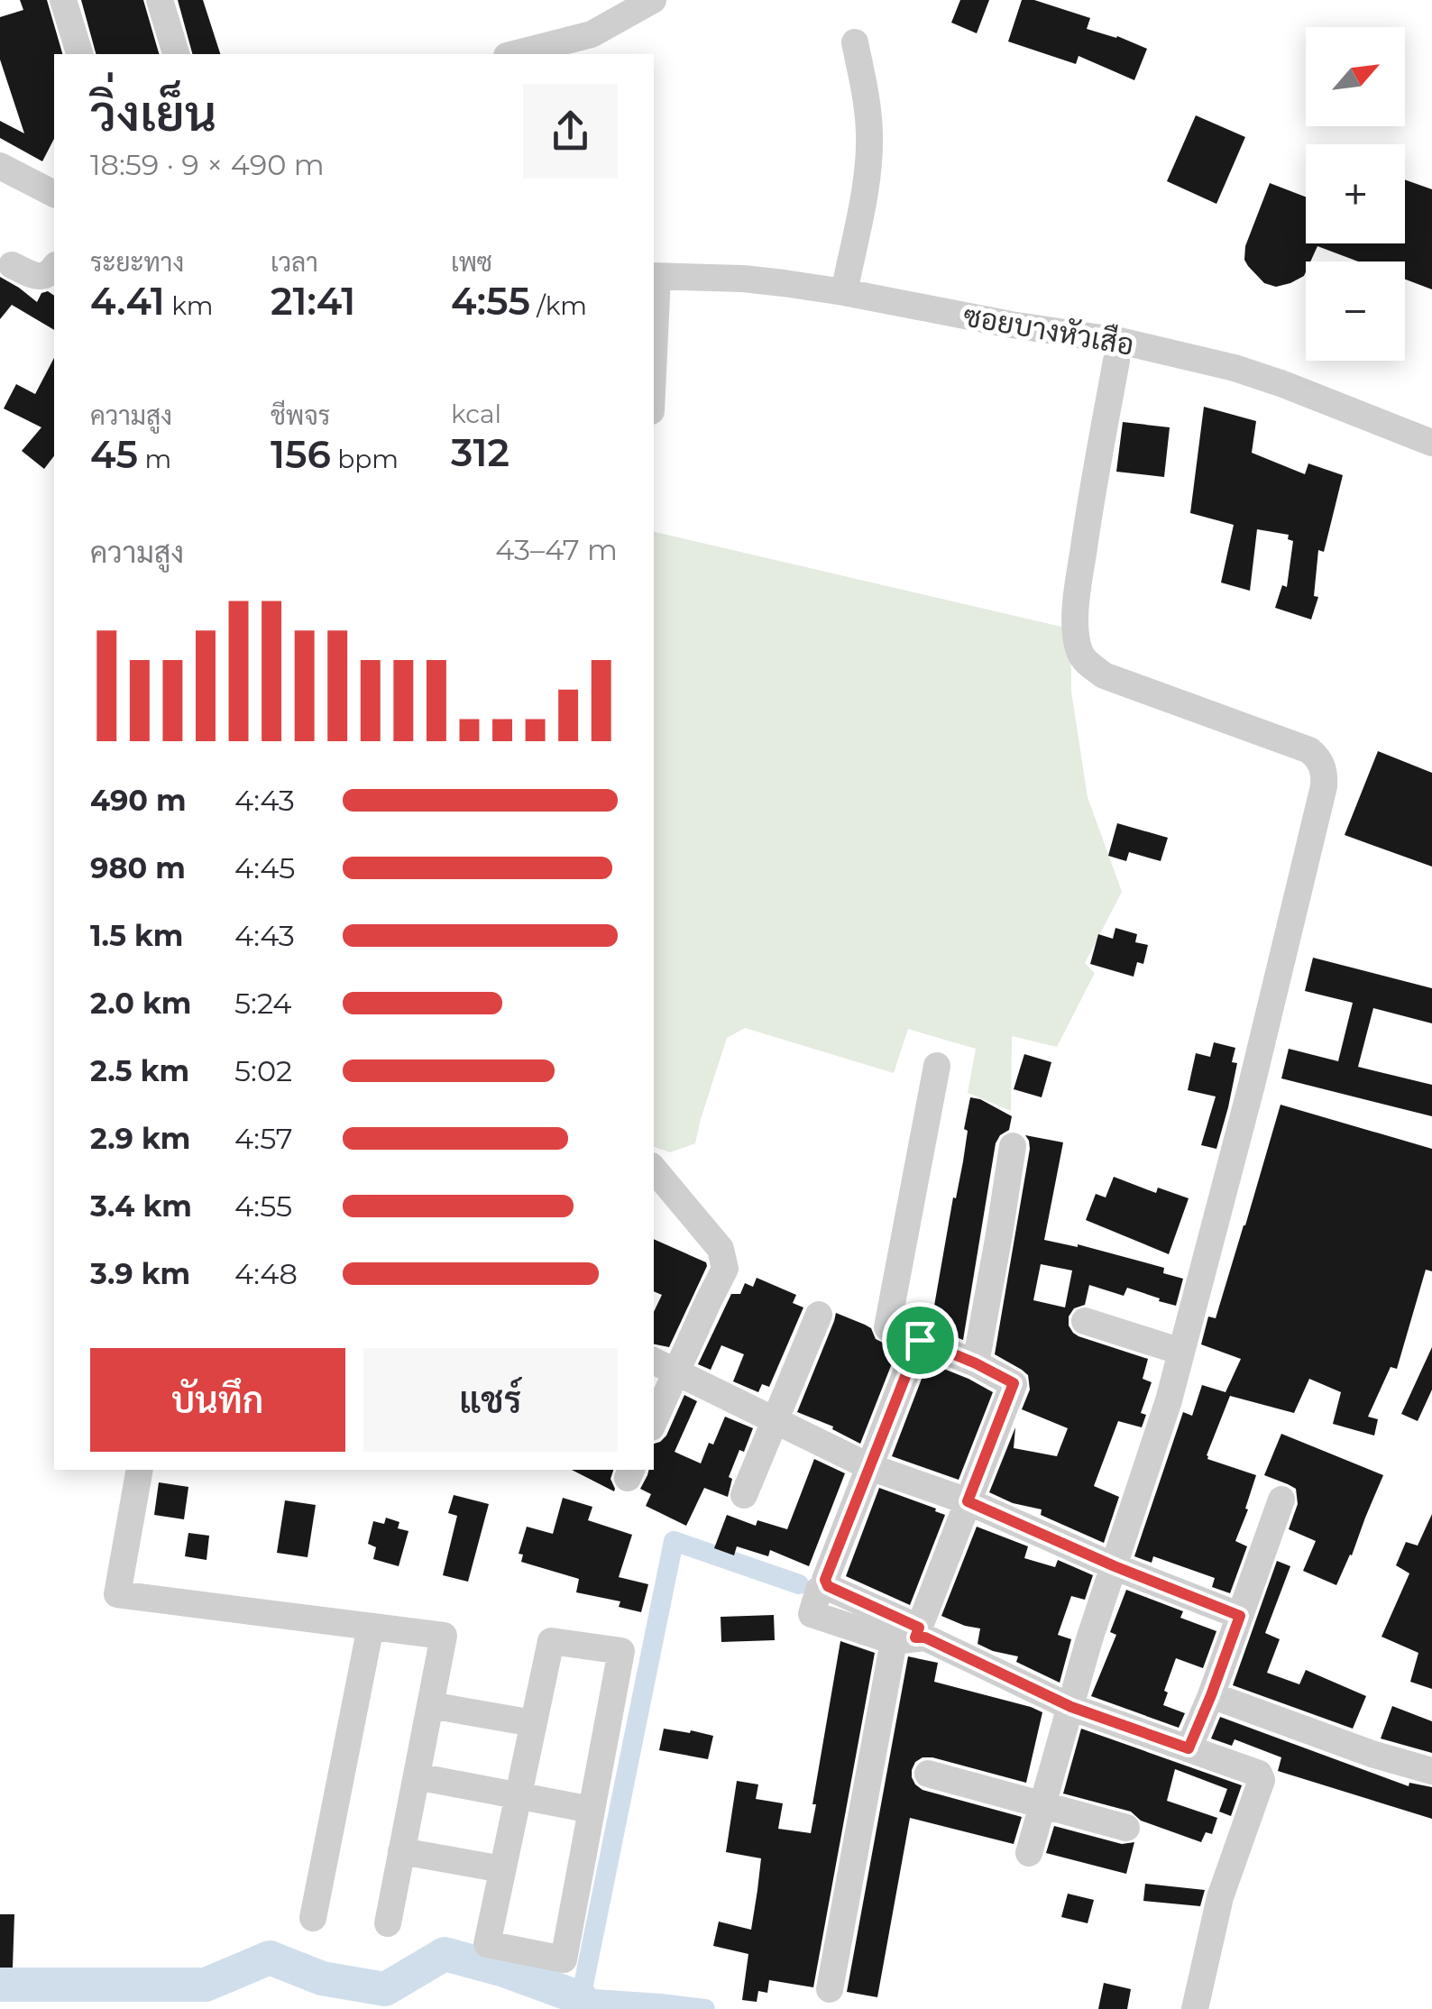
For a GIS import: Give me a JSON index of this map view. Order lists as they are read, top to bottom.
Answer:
{
  "streets": {
    "street": ["ซอยบางหัวเสือ"]
  },
  "north": "top right",
  "page": {
    "map_buttons": ["+", "−"],
    "heading": ["วิ่งเย็น", "18:59 · 9 × 490 m"],
    "stats": [
      ["ระยะทาง", "4.41 km"],
      ["เวลา", "21:41"],
      ["เพซ", "4:55 /km"],
      ["ความสูง", "45 m"],
      ["ชีพจร", "156 bpm"],
      ["kcal", "312"]
    ],
    "chart": ["ความสูง", "43–47 m"],
    "list": [
      {
        "name": "490 m",
        "note": "4:43"
      },
      {
        "name": "980 m",
        "note": "4:45"
      },
      {
        "name": "1.5 km",
        "note": "4:43"
      },
      {
        "name": "2.0 km",
        "note": "5:24"
      },
      {
        "name": "2.5 km",
        "note": "5:02"
      },
      {
        "name": "2.9 km",
        "note": "4:57"
      },
      {
        "name": "3.4 km",
        "note": "4:55"
      },
      {
        "name": "3.9 km",
        "note": "4:48"
      }
    ],
    "buttons": ["บันทึก", "แชร์"]
  }
}
